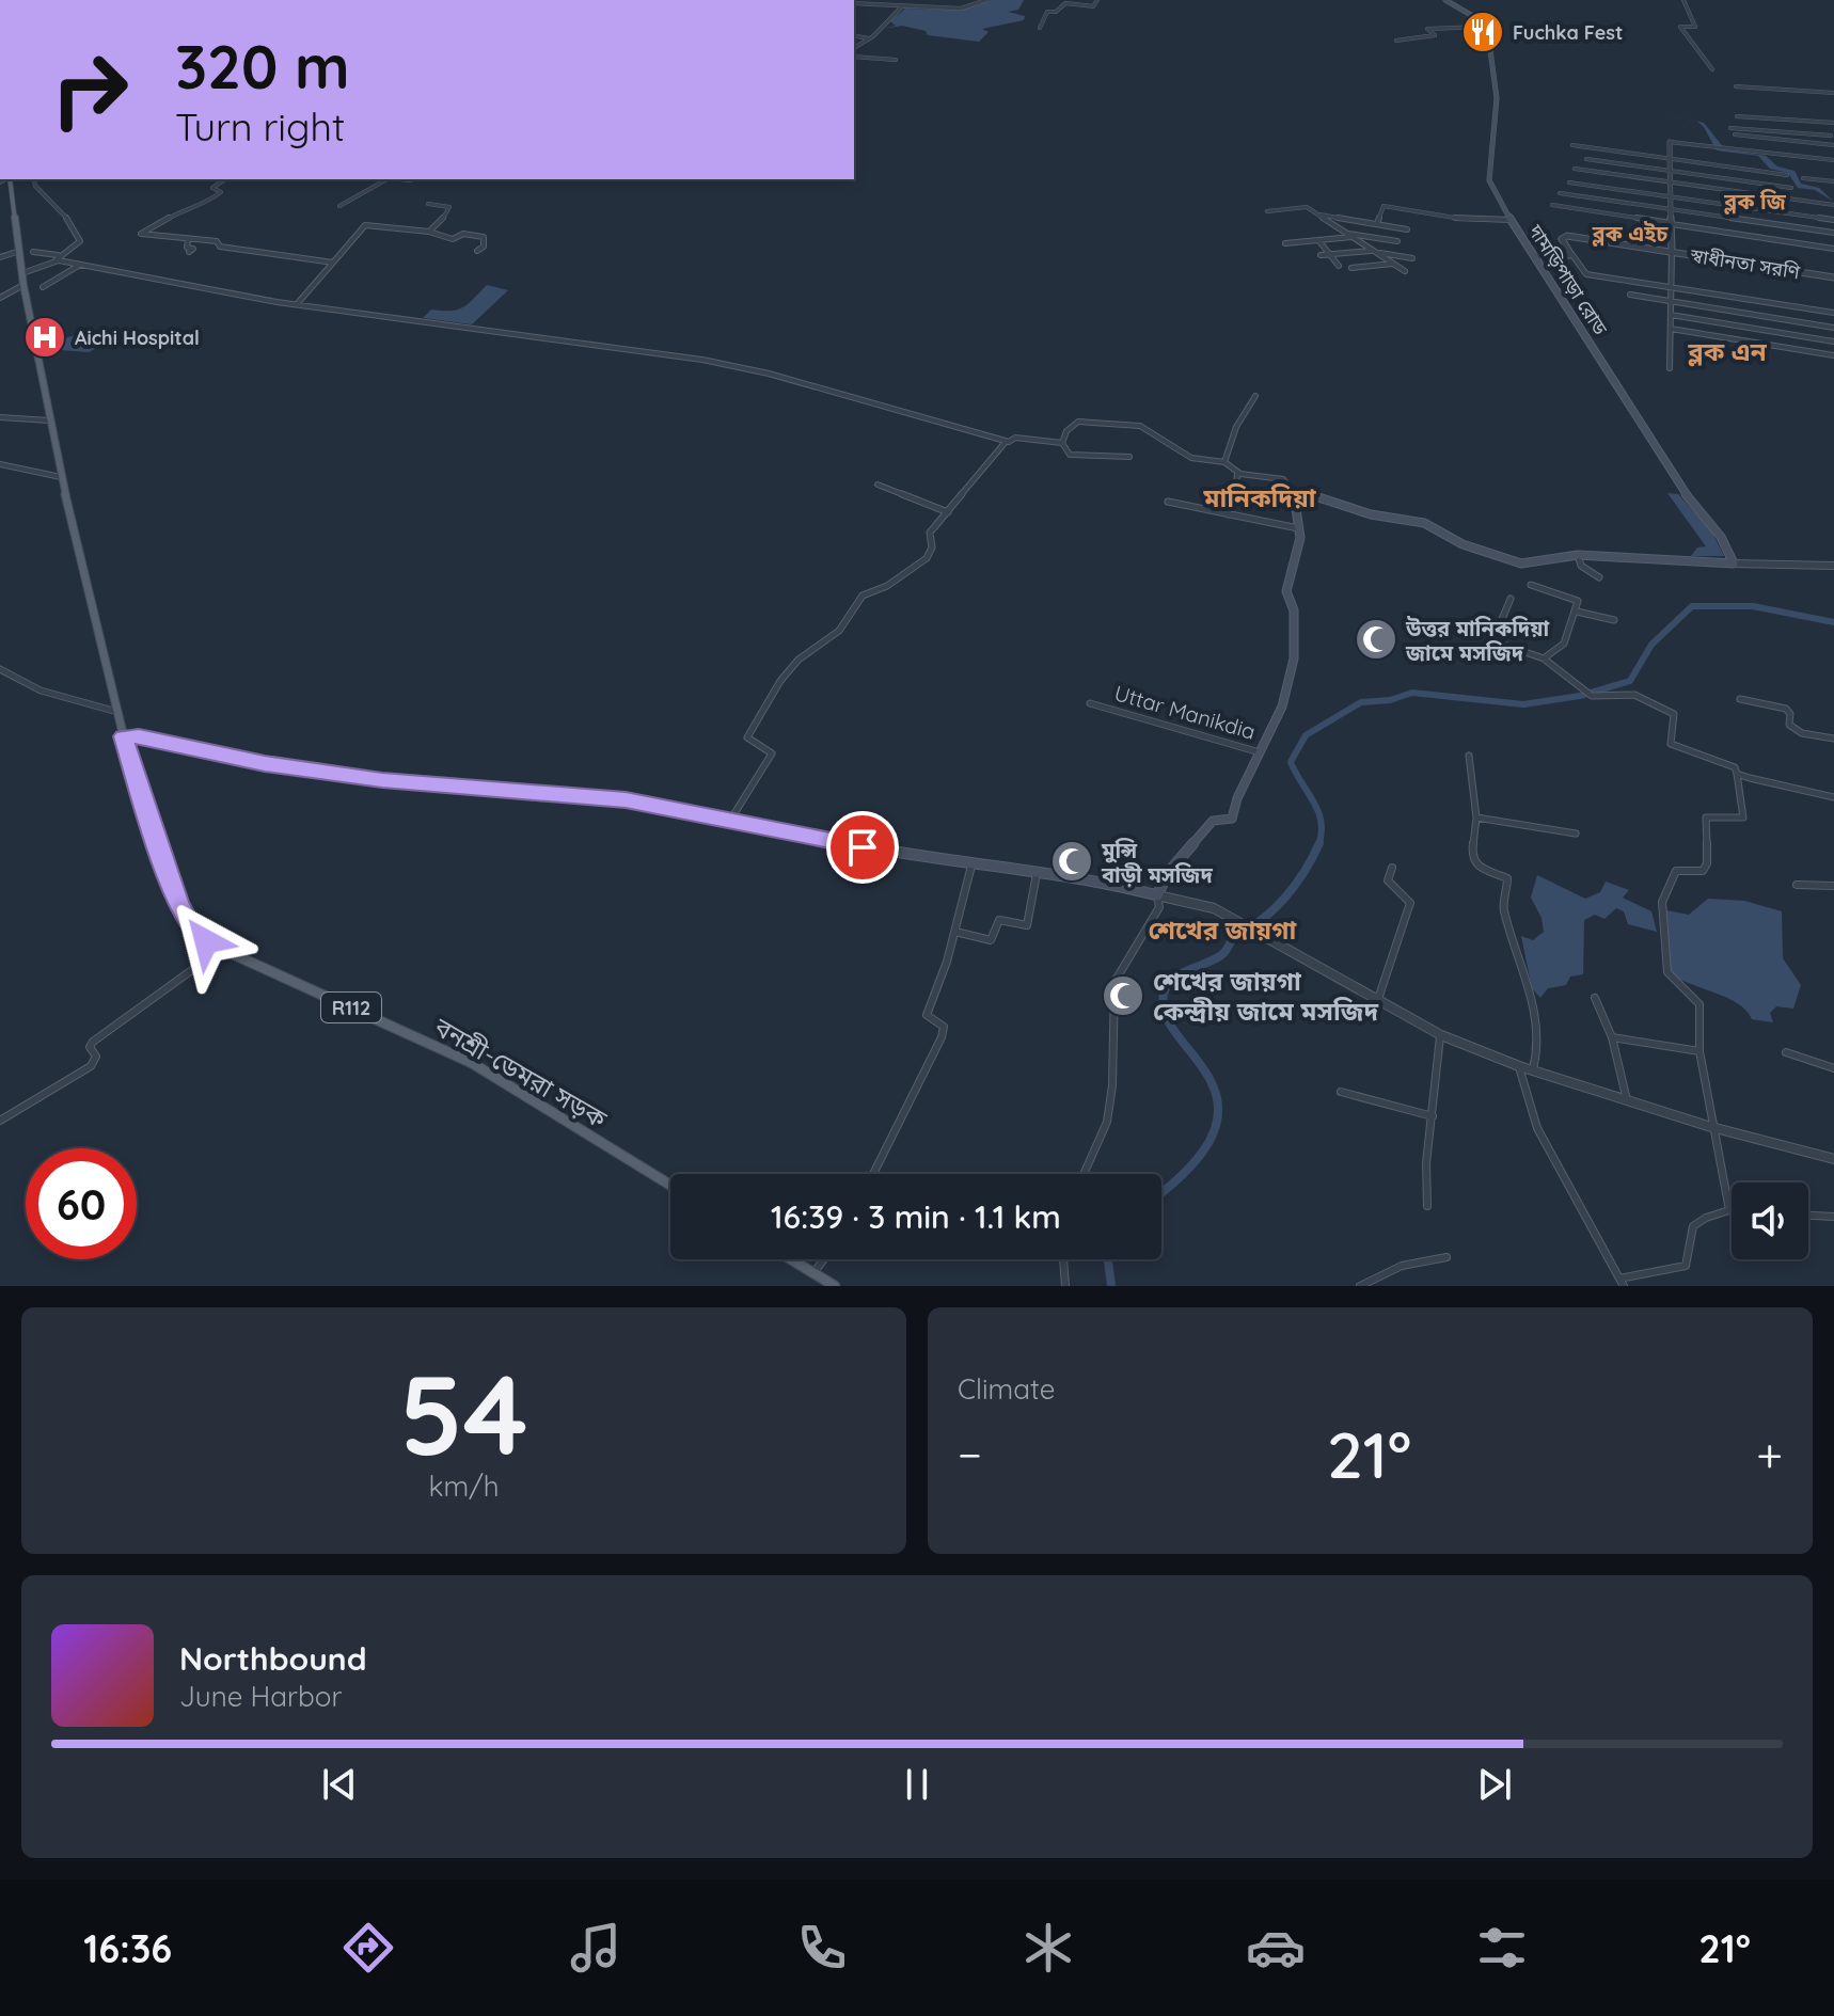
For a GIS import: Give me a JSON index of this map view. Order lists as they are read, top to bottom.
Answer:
{
  "streets": {
    "main road": [
      "দামড়িপাড়া রোড",
      "Uttar Manikdia",
      "R112",
      "বনশ্রী-ডেমরা সড়ক"
    ],
    "street": ["স্বাধীনতা সরণি"]
  },
  "crossings": [
    ["R112", "বনশ্রী-ডেমরা সড়ক"]
  ],
  "districts": [
    "ব্লক জি",
    "ব্লক এইচ",
    "ব্লক এন",
    "মানিকদিয়া",
    "শেখের জায়গা"
  ],
  "places": {
    "restaurant": ["Fuchka Fest"],
    "hospital": ["Aichi Hospital"],
    "mosque": ["উত্তর মানিকদিয়া জামে মসজিদ", "মুন্সি বাড়ী মসজিদ", "শেখের জায়গা কেন্দ্রীয় জামে মসজিদ"]
  },
  "page": {
    "turn": ["320 m", "Turn right"],
    "limit": "60",
    "trip": "16:39 · 3 min · 1.1 km",
    "tile": [
      ["54", "km/h"],
      "Climate"
    ],
    "heat": ["−", "21°", "+"],
    "song": ["Northbound", "June Harbor"],
    "tabs": ["16:36", "21°"]
  }
}
